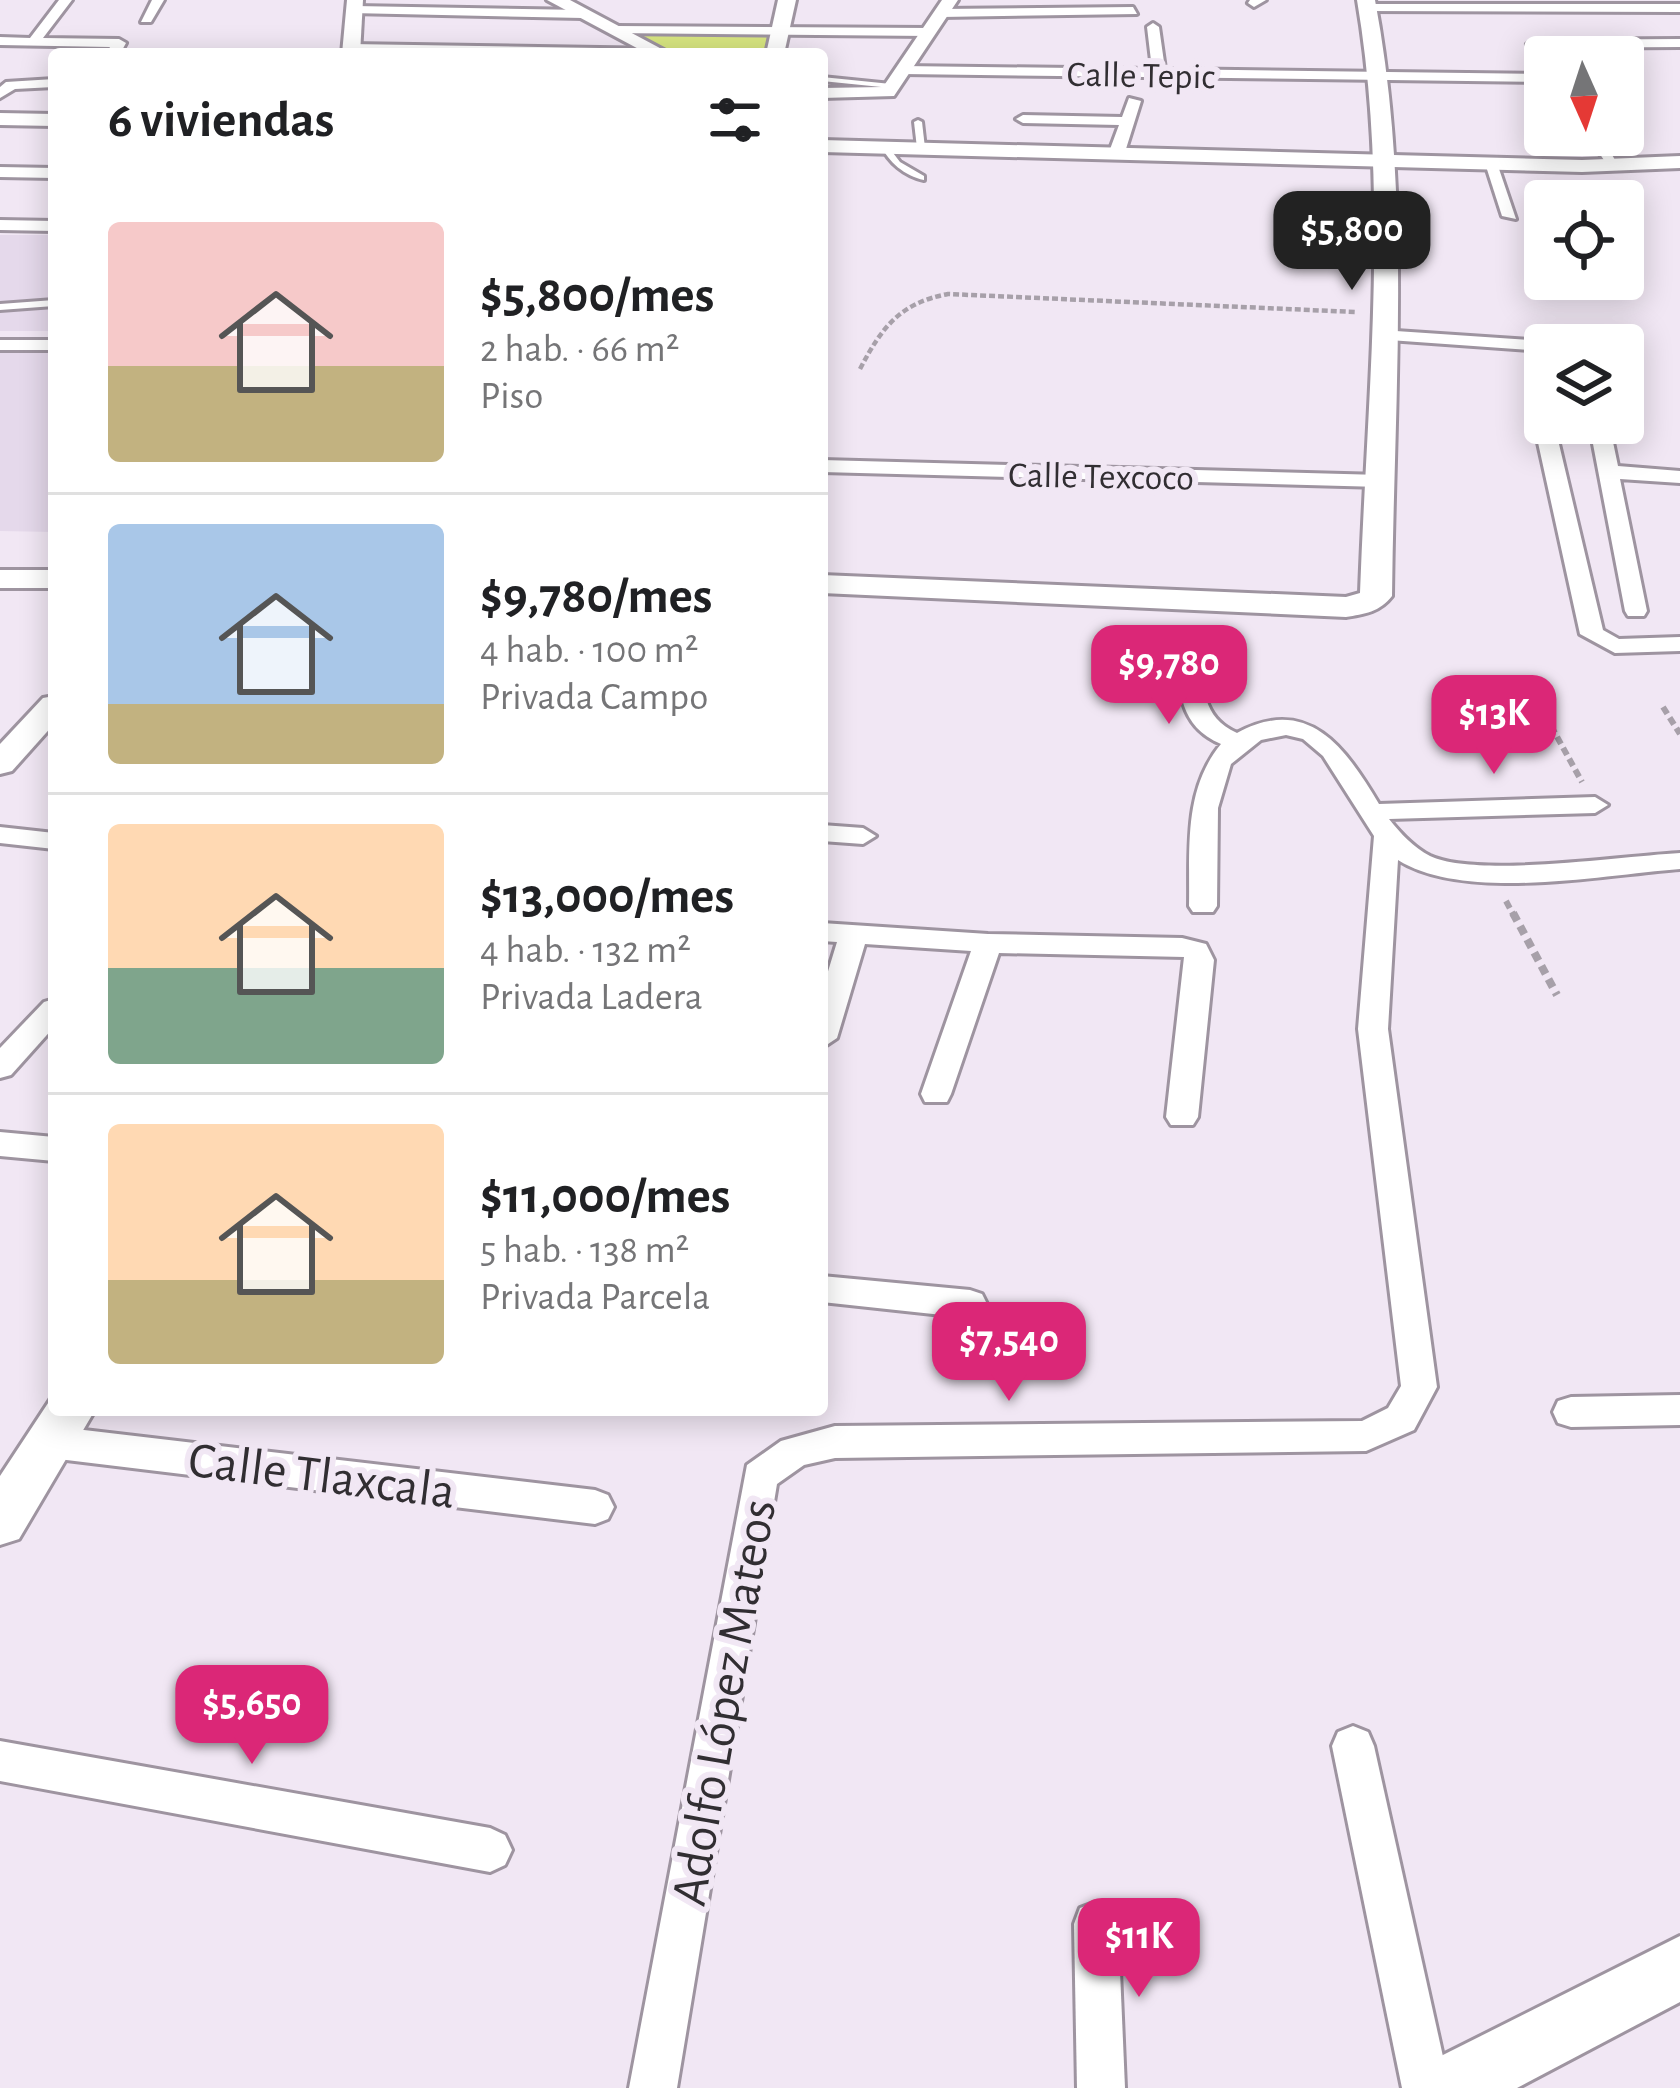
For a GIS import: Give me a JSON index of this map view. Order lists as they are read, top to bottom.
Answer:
{
  "streets": {
    "street": [
      "Calle Tepic",
      "Calle Texcoco",
      "Calle Tlaxcala",
      "Adolfo López Mateos"
    ]
  },
  "north": "bottom",
  "page": {
    "heading": "6 viviendas",
    "price": [
      "$5,800",
      "$9,780",
      "$13K",
      "$7,540",
      "$5,650",
      "$11K"
    ],
    "list": [
      {
        "name": "$5,800/mes",
        "note": "2 hab. · 66 m² · Piso"
      },
      {
        "name": "$9,780/mes",
        "note": "4 hab. · 100 m² · Privada Campo"
      },
      {
        "name": "$13,000/mes",
        "note": "4 hab. · 132 m² · Privada Ladera"
      },
      {
        "name": "$11,000/mes",
        "note": "5 hab. · 138 m² · Privada Parcela"
      }
    ]
  }
}
